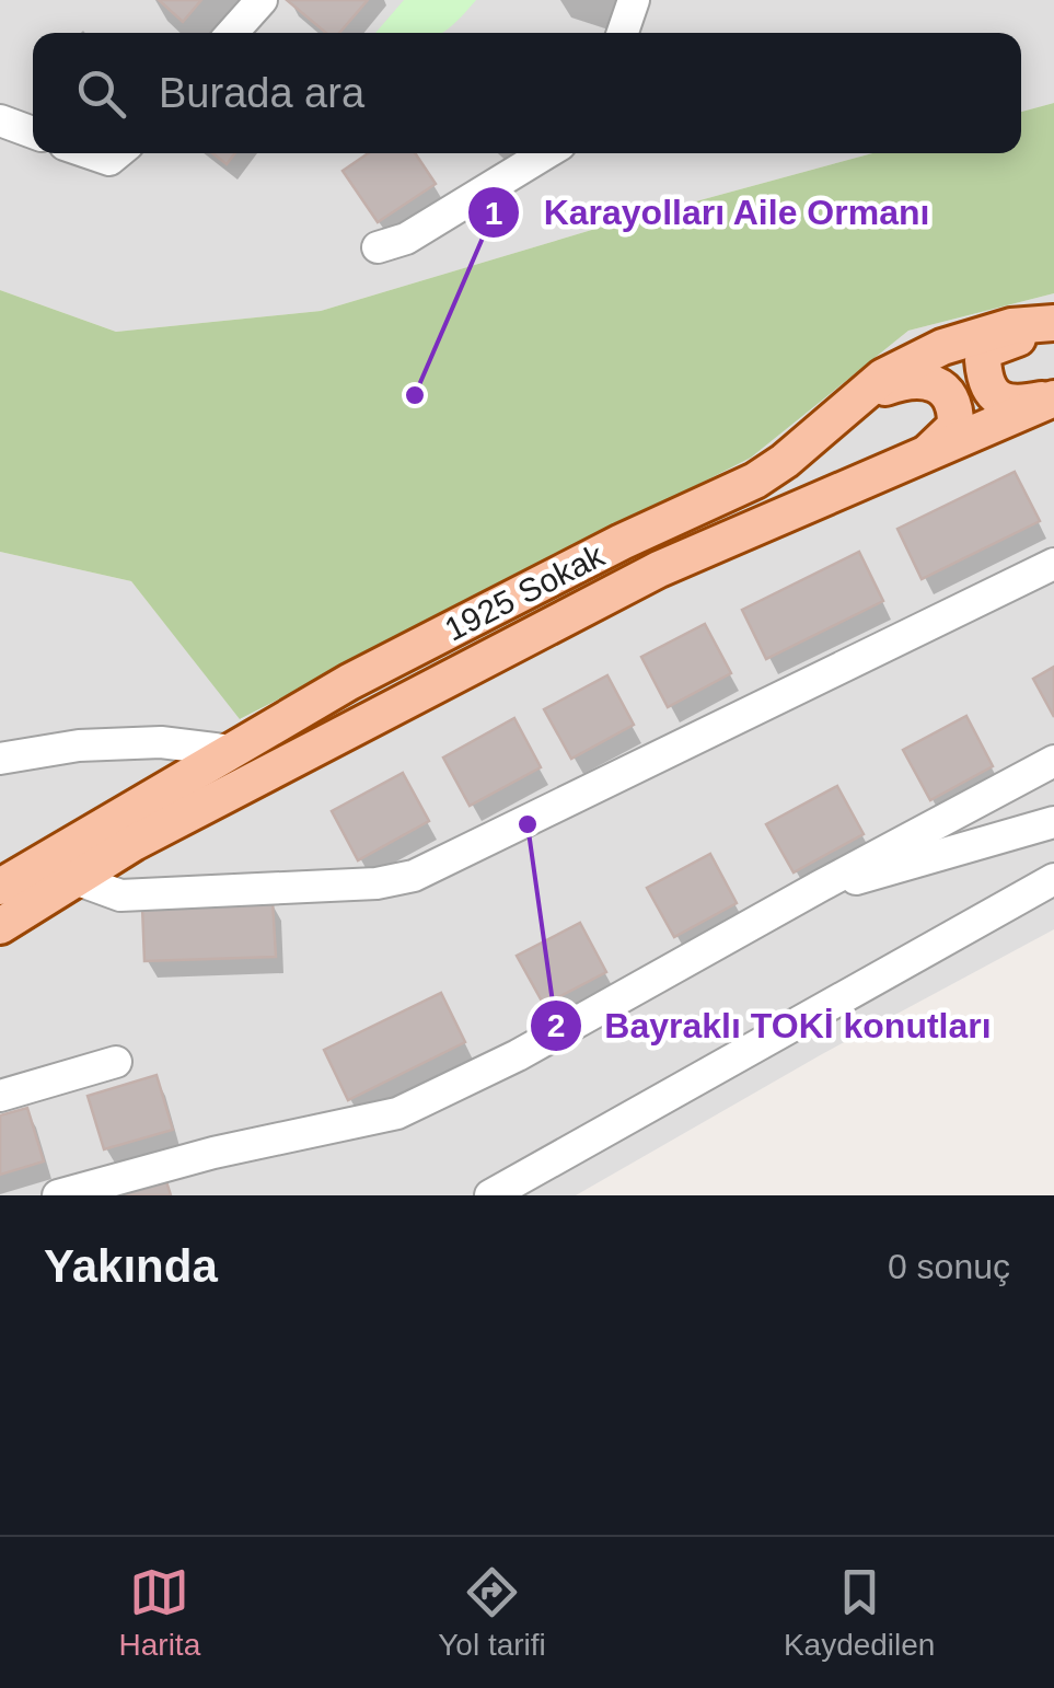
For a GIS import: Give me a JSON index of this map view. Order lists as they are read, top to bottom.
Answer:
{
  "streets": {
    "main road": ["1925 Sokak"]
  },
  "places": ["Karayolları Aile Ormanı", "Bayraklı TOKİ konutları"],
  "page": {
    "search": "Burada ara",
    "heading": ["Yakında", "0 sonuç"],
    "nav": ["Harita", "Yol tarifi", "Kaydedilen"]
  }
}
